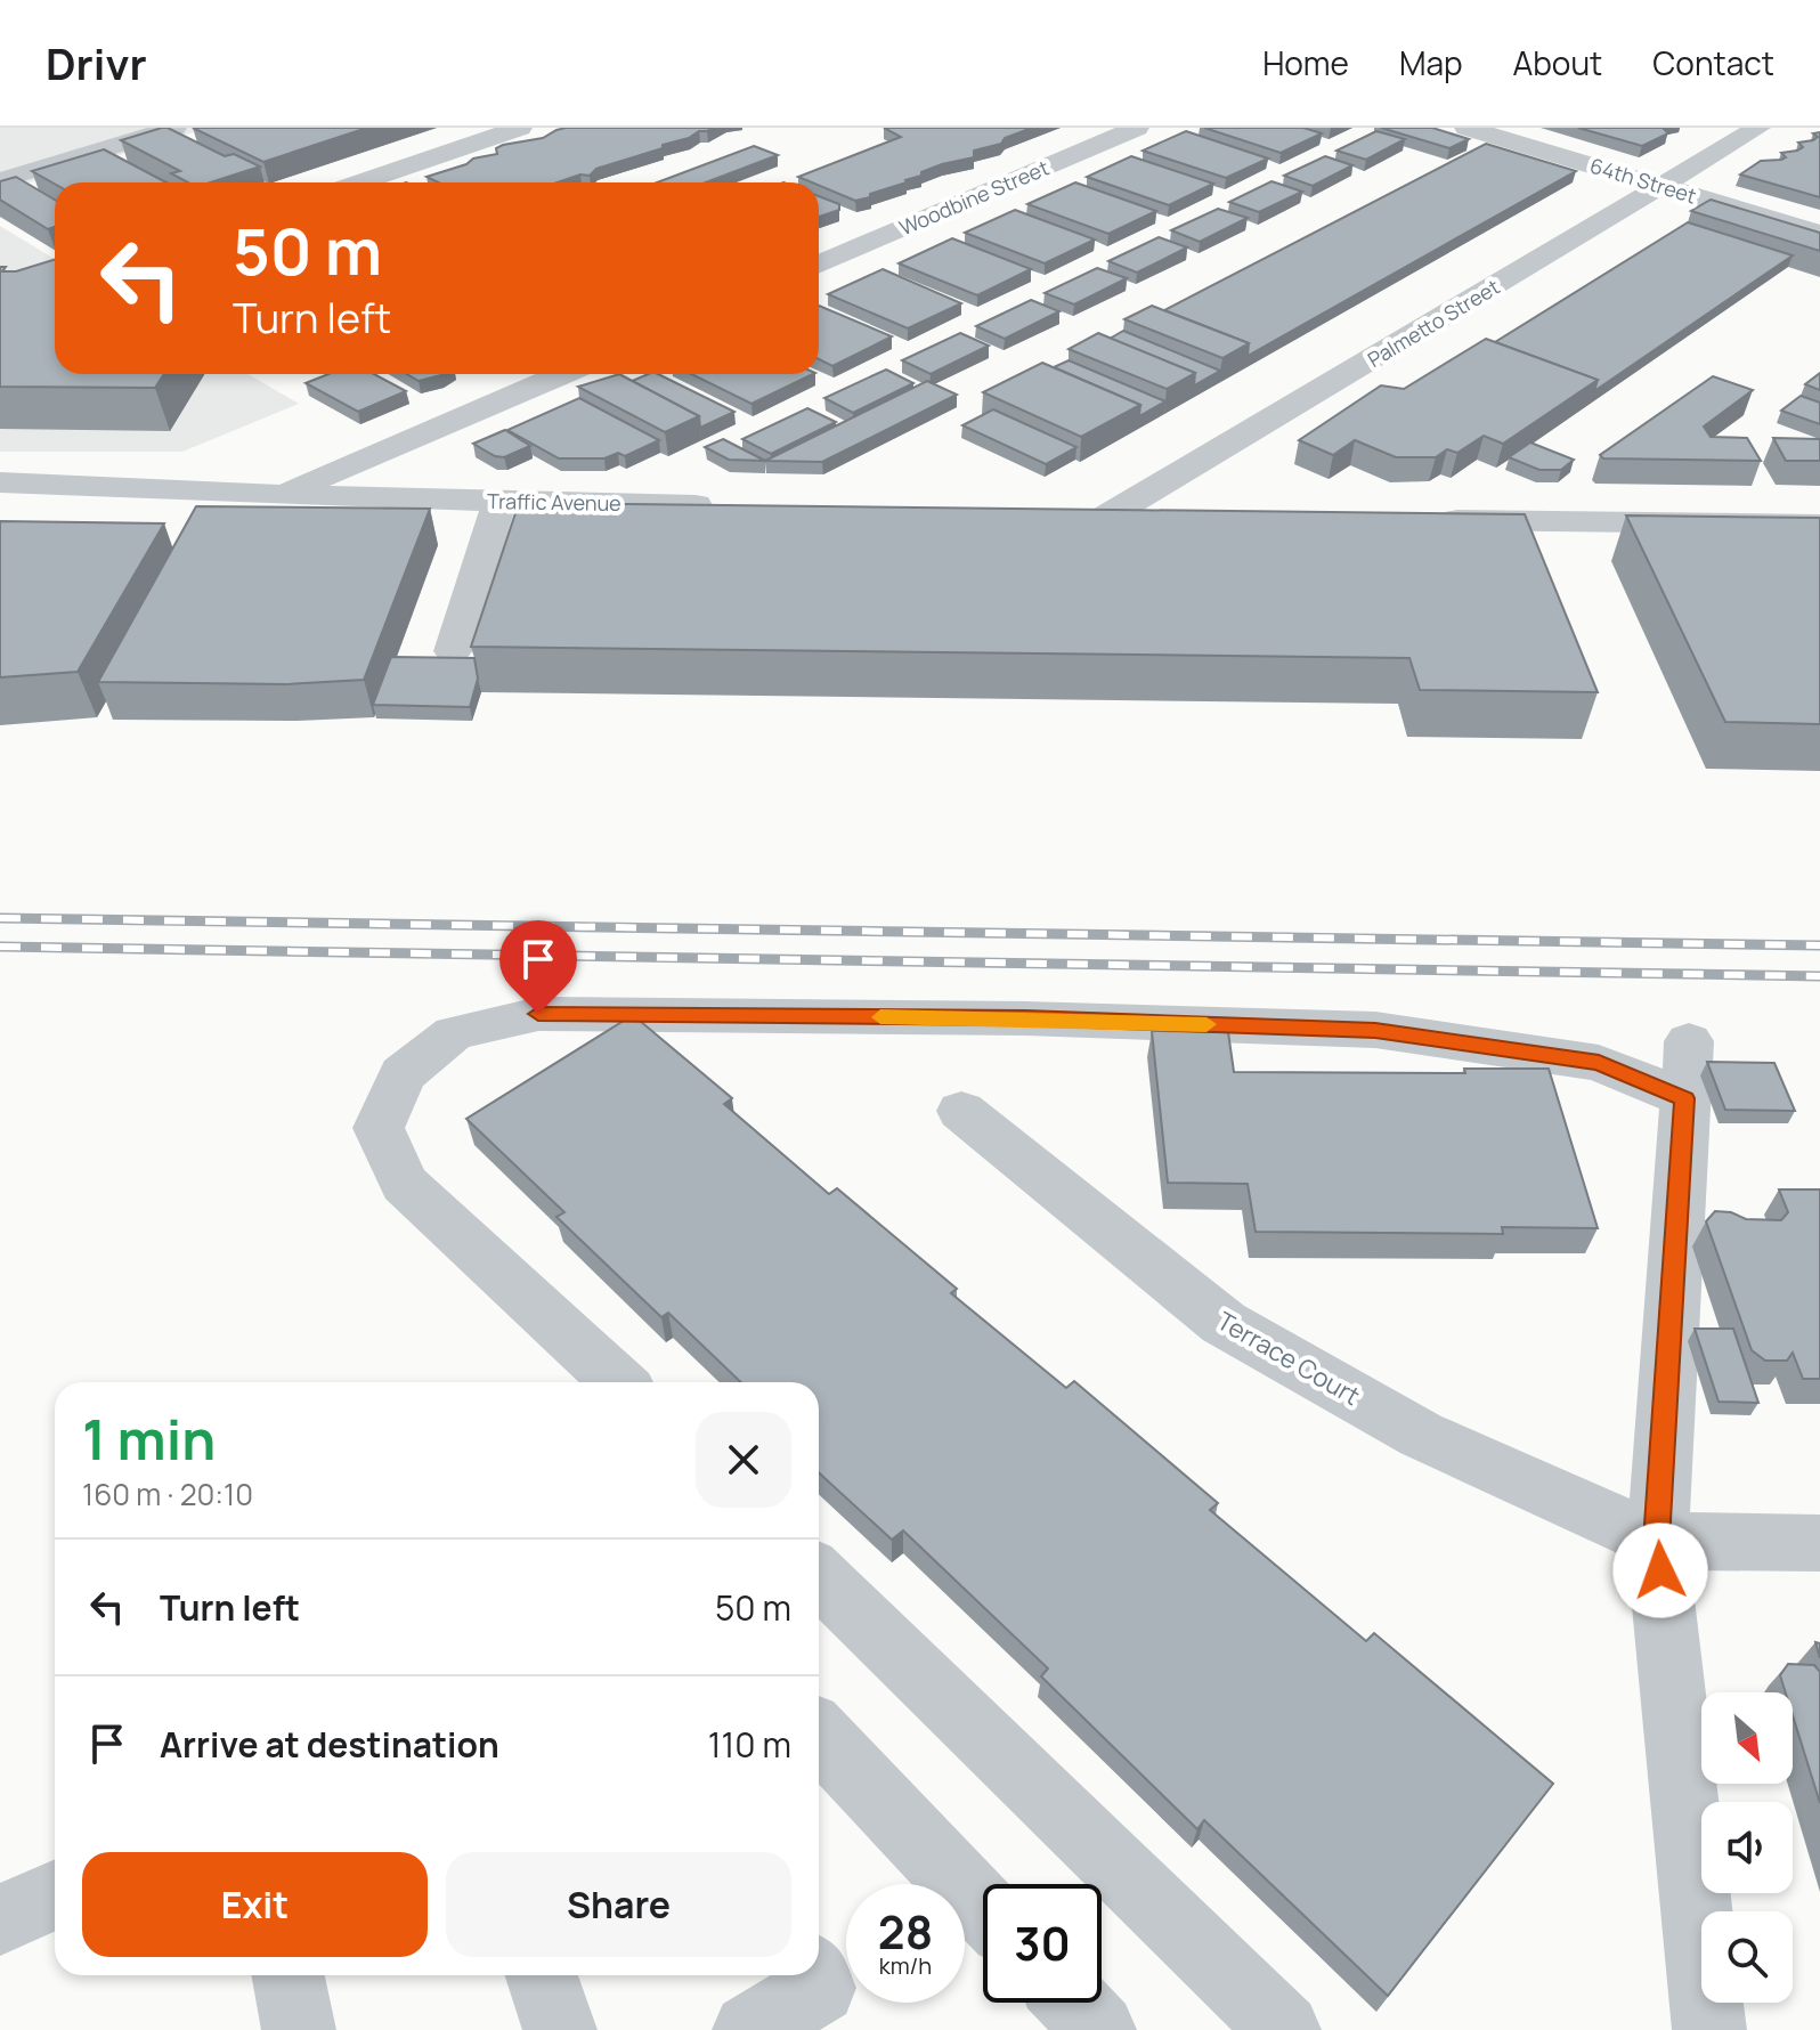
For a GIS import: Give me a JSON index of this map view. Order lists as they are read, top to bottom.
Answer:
{
  "streets": {
    "street": [
      "64th Street",
      "Woodbine Street",
      "Palmetto Street",
      "Traffic Avenue",
      "Terrace Court"
    ]
  },
  "crossings": [
    ["64th Street", "Palmetto Street"]
  ],
  "north": "bottom right",
  "page": {
    "header": "Drivr",
    "nav": [
      "Home",
      "Map",
      "About",
      "Contact"
    ],
    "turn": ["50 m", "Turn left"],
    "heading": ["1 min", "160 m · 20:10"],
    "list": [
      {
        "name": "Turn left",
        "value": "50 m"
      },
      {
        "name": "Arrive at destination",
        "value": "110 m"
      }
    ],
    "buttons": ["Exit", "Share"],
    "speed": "28 km/h",
    "limit": "30"
  }
}
